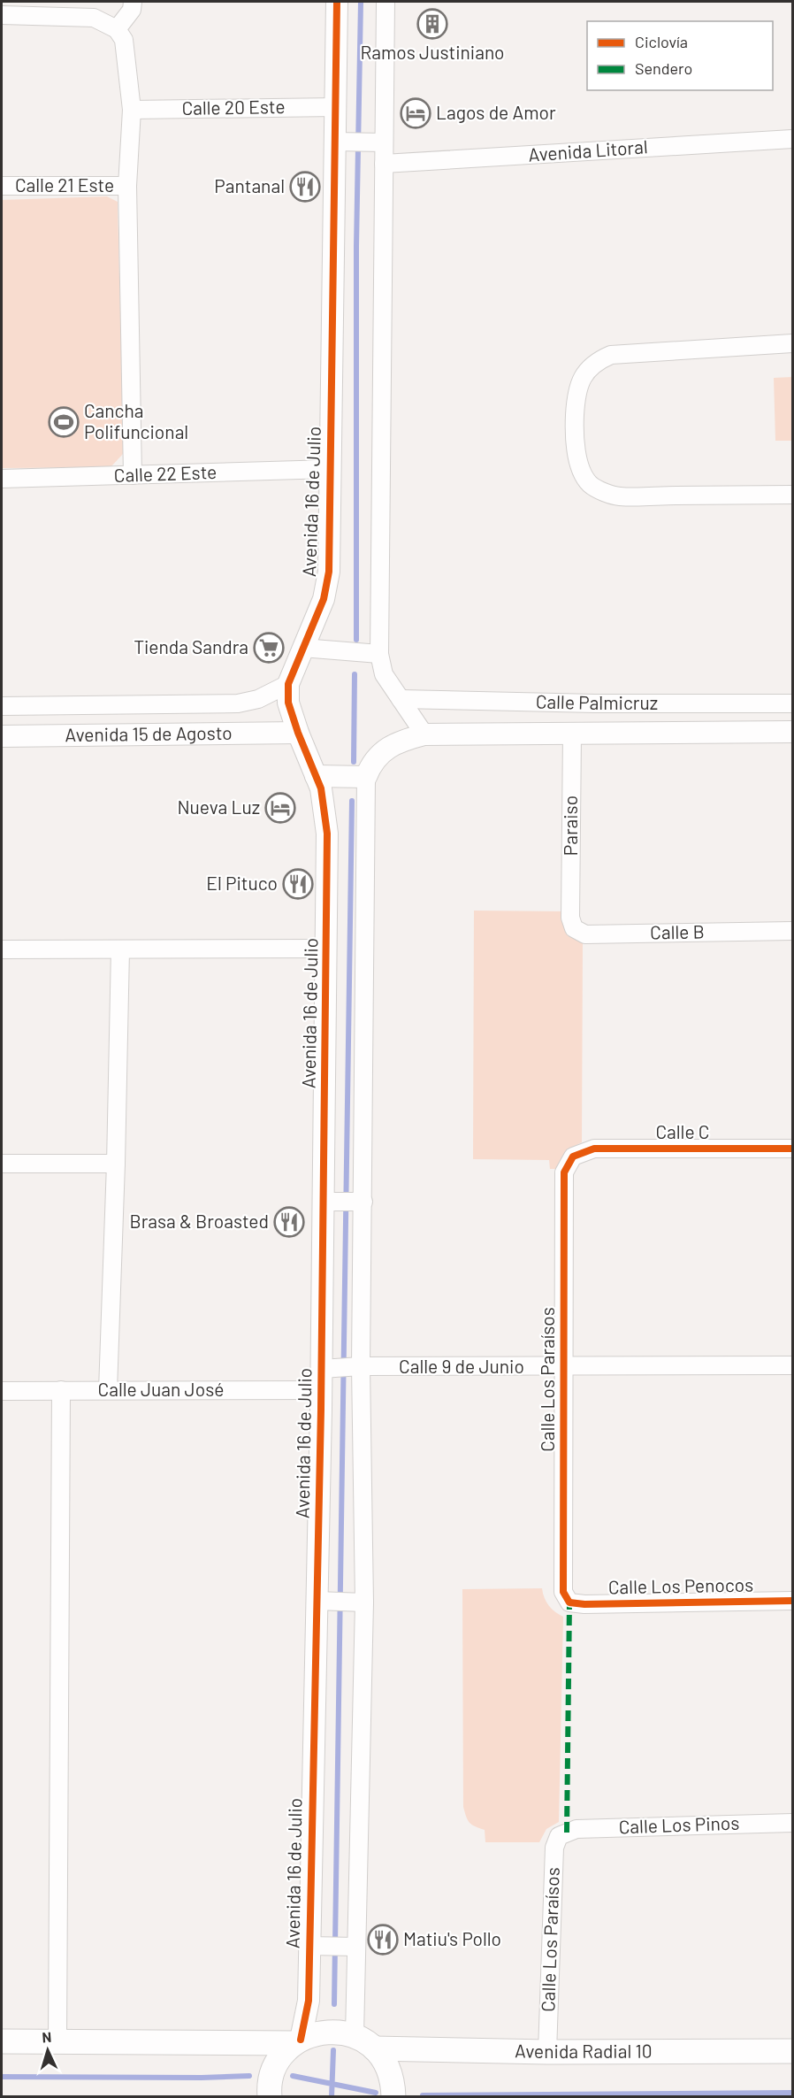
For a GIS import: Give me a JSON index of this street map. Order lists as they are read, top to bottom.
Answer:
{
  "streets": {
    "main road": ["Avenida Radial 10"],
    "street": [
      "Calle 20 Este",
      "Avenida Litoral",
      "Calle 21 Este",
      "Calle 22 Este",
      "Avenida 16 de Julio",
      "Calle Palmicruz",
      "Avenida 15 de Agosto",
      "Paraiso",
      "Calle B",
      "Calle C",
      "Calle 9 de Junio",
      "Calle Los Paraísos",
      "Calle Juan José",
      "Calle Los Penocos",
      "Calle Los Pinos"
    ]
  },
  "crossings": [
    ["Calle 20 Este", "Avenida 16 de Julio"],
    ["Calle 22 Este", "Avenida 16 de Julio"],
    ["Avenida 16 de Julio", "Avenida 15 de Agosto"],
    ["Avenida 16 de Julio", "Calle 9 de Junio"],
    ["Avenida 16 de Julio", "Calle Juan José"],
    ["Calle Palmicruz", "Paraiso"],
    ["Paraiso", "Calle B"],
    ["Calle C", "Calle Los Paraísos"],
    ["Calle 9 de Junio", "Calle Los Paraísos"],
    ["Calle Los Paraísos", "Calle Los Penocos"],
    ["Calle Los Paraísos", "Calle Los Pinos"],
    ["Calle Los Paraísos", "Avenida Radial 10"]
  ],
  "places": {
    "building": ["Ramos Justiniano"],
    "hotel": ["Lagos de Amor", "Nueva Luz"],
    "restaurant": [
      "Pantanal",
      "El Pituco",
      "Brasa & Broasted",
      "Matiu's Pollo"
    ],
    "sports": ["Cancha Polifuncional"],
    "supermarket": ["Tienda Sandra"]
  },
  "legend": ["Ciclovía", "Sendero"],
  "north": "top"
}
